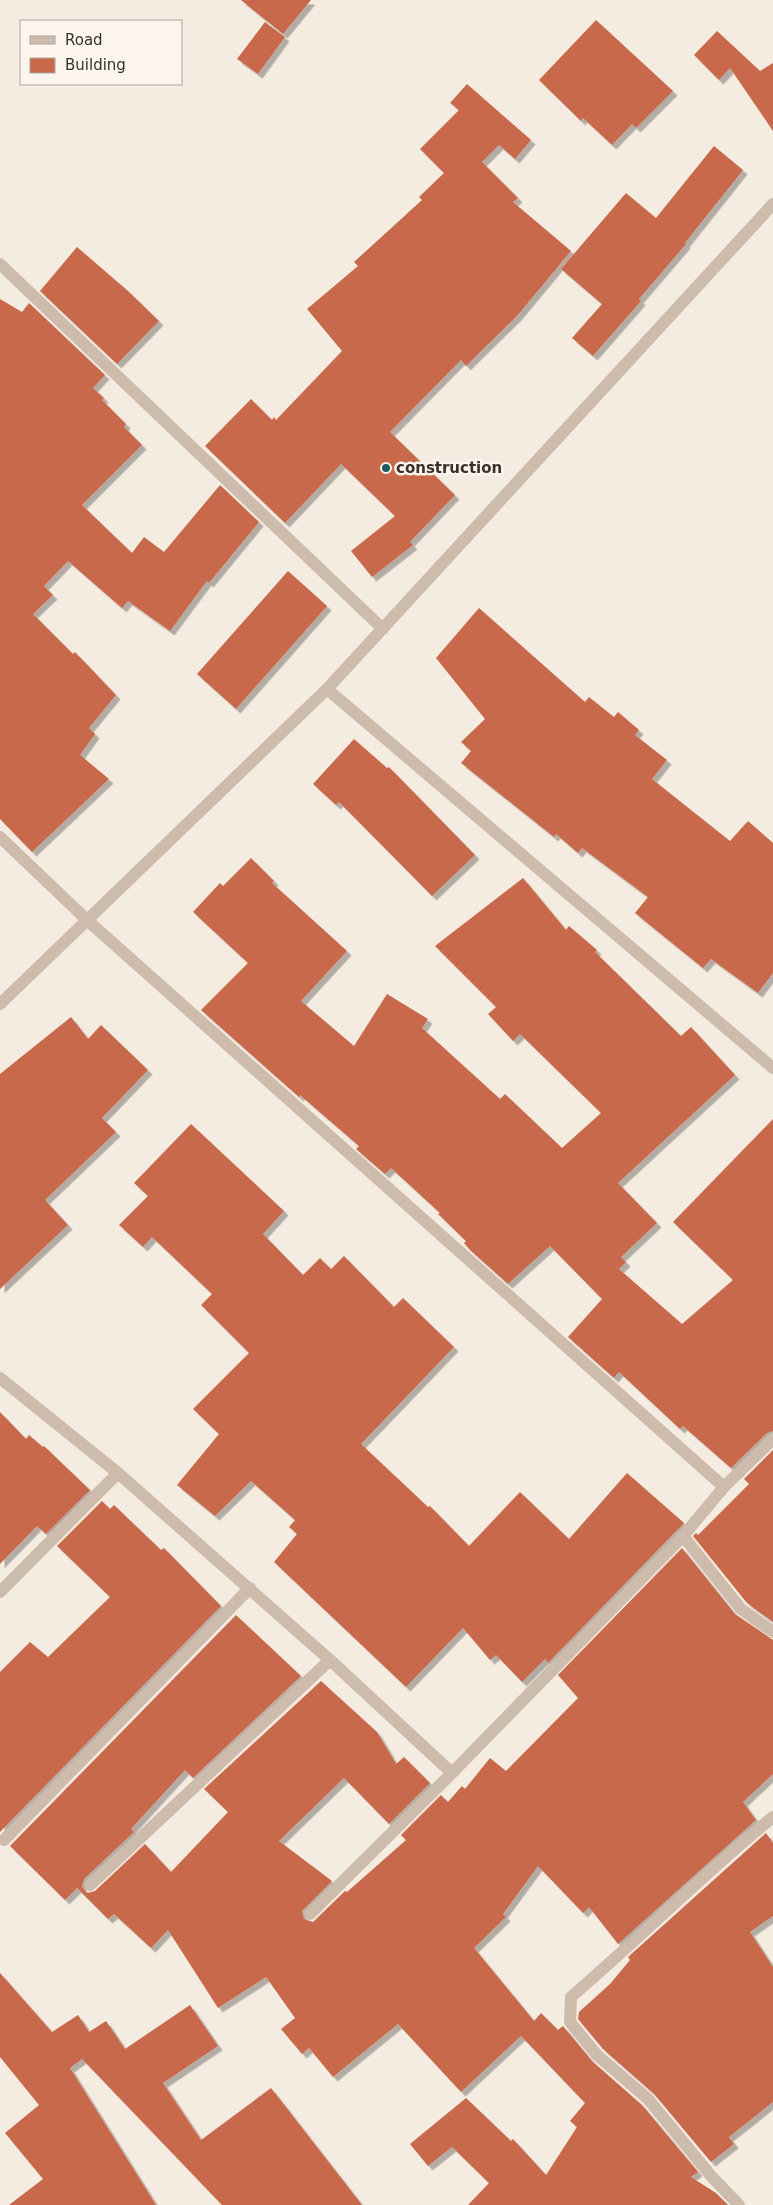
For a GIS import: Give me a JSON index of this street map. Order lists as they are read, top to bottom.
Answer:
{
  "places": ["construction"],
  "legend": ["Road", "Building"]
}
